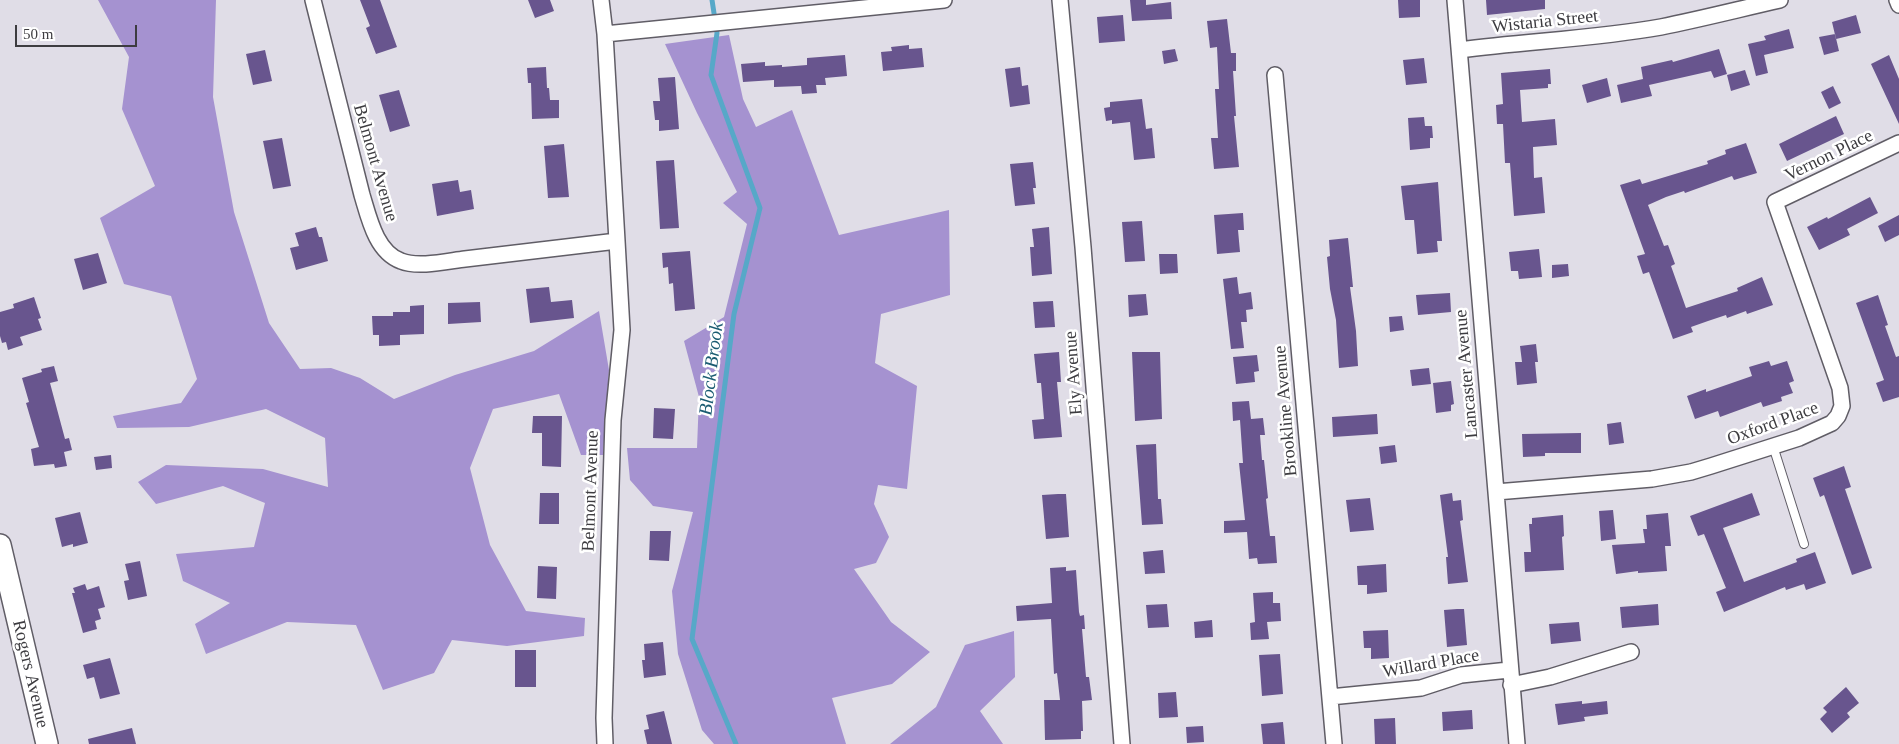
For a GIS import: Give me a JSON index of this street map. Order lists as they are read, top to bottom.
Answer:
{
  "streets": {
    "main road": ["Rogers Avenue"],
    "street": [
      "Wistaria Street",
      "Vernon Place",
      "Belmont Avenue",
      "Ely Avenue",
      "Lancaster Avenue",
      "Brookline Avenue",
      "Oxford Place",
      "Willard Place"
    ]
  },
  "crossings": [
    ["Wistaria Street", "Lancaster Avenue"],
    ["Vernon Place", "Oxford Place"],
    ["Lancaster Avenue", "Oxford Place"],
    ["Lancaster Avenue", "Willard Place"],
    ["Brookline Avenue", "Willard Place"]
  ],
  "water": ["Block Brook"],
  "scale_bar": "50 m"
}
